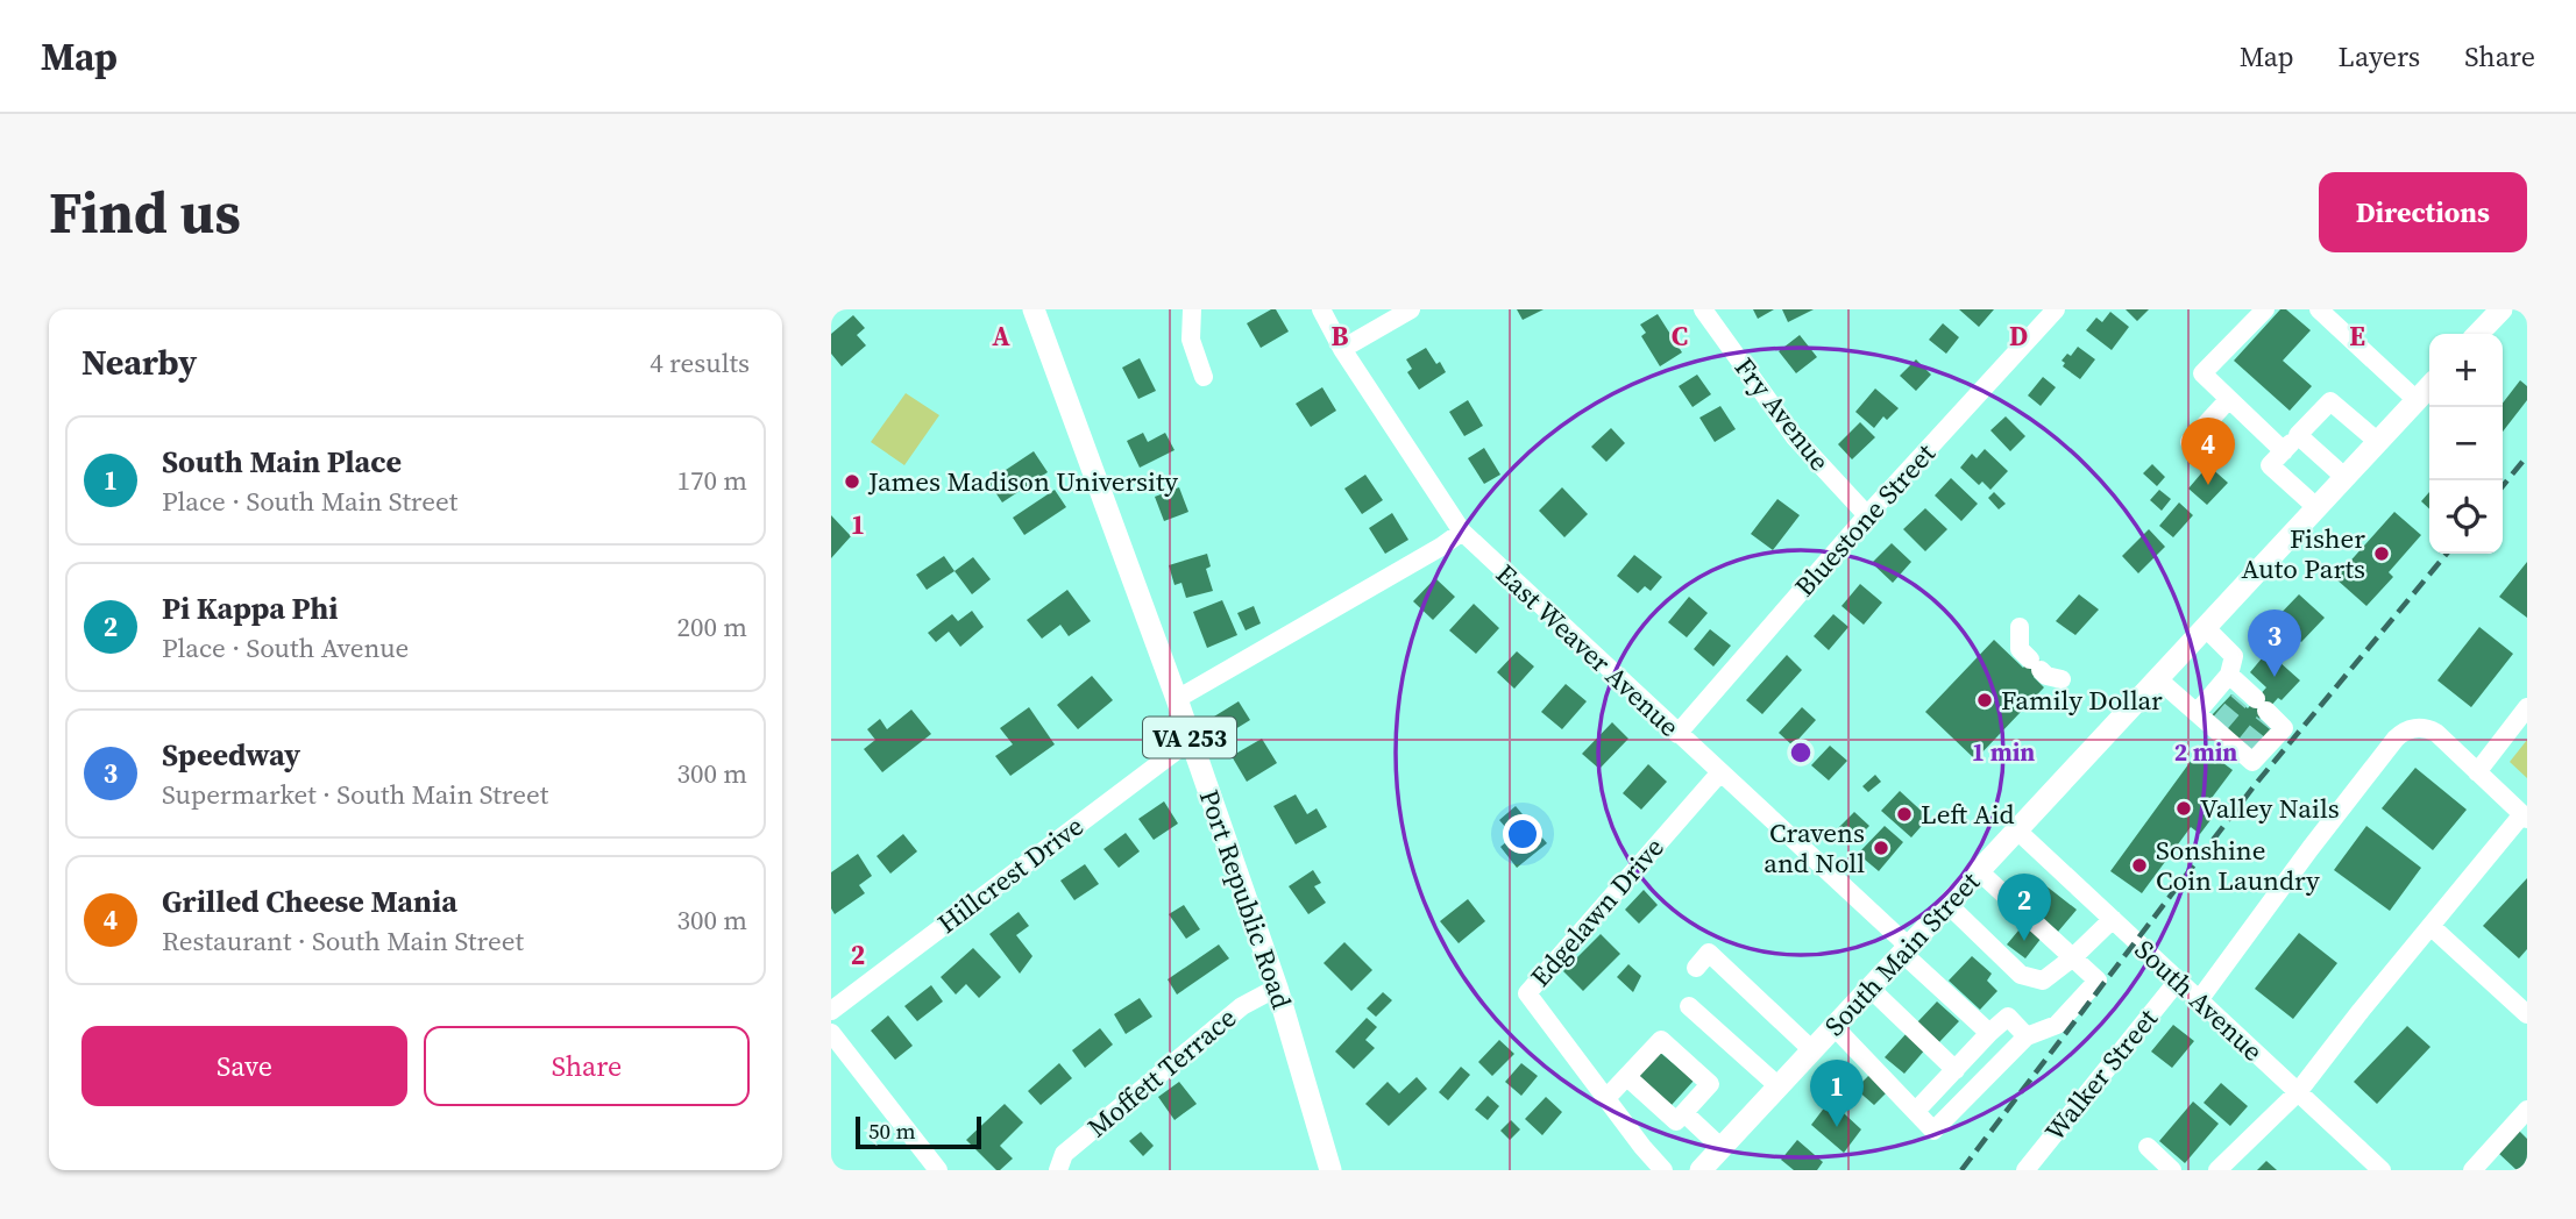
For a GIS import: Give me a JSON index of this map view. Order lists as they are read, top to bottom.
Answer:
{
  "streets": {
    "main road": ["VA 253", "Port Republic Road", "South Main Street"],
    "street": [
      "Fry Avenue",
      "Bluestone Street",
      "East Weaver Avenue",
      "Hillcrest Drive",
      "Edgelawn Drive",
      "South Avenue",
      "Moffett Terrace",
      "Walker Street"
    ]
  },
  "crossings": [
    ["Fry Avenue", "Bluestone Street"],
    ["Bluestone Street", "East Weaver Avenue"],
    ["East Weaver Avenue", "Edgelawn Drive"],
    ["East Weaver Avenue", "South Main Street"],
    ["Hillcrest Drive", "Port Republic Road"],
    ["Port Republic Road", "Moffett Terrace"],
    ["South Main Street", "South Avenue"],
    ["South Avenue", "Walker Street"]
  ],
  "places": [
    "James Madison University",
    "Fisher Auto Parts",
    "Family Dollar",
    "Valley Nails",
    "Left Aid",
    "Cravens and Noll",
    "Sonshine Coin Laundry"
  ],
  "scale_bar": "50 m",
  "page": {
    "header": "Map",
    "nav": ["Map", "Layers", "Share"],
    "buttons": [
      "Directions",
      ["Save", "Share"]
    ],
    "title": "Find us",
    "heading": ["Nearby", "4 results"],
    "map_buttons": ["+", "−"],
    "list": [
      {
        "mark": "1",
        "name": "South Main Place",
        "note": "Place · South Main Street",
        "value": "170 m"
      },
      {
        "mark": "2",
        "name": "Pi Kappa Phi",
        "note": "Place · South Avenue",
        "value": "200 m"
      },
      {
        "mark": "3",
        "name": "Speedway",
        "note": "Supermarket · South Main Street",
        "value": "300 m"
      },
      {
        "mark": "4",
        "name": "Grilled Cheese Mania",
        "note": "Restaurant · South Main Street",
        "value": "300 m"
      }
    ],
    "pins": [
      "4",
      "3",
      "2",
      "1"
    ],
    "scale": "50 m"
  },
  "grid": {
    "columns": [
      "A",
      "B",
      "C",
      "D",
      "E"
    ],
    "rows": ["1", "2"]
  },
  "rings": ["1 min", "2 min"]
}
